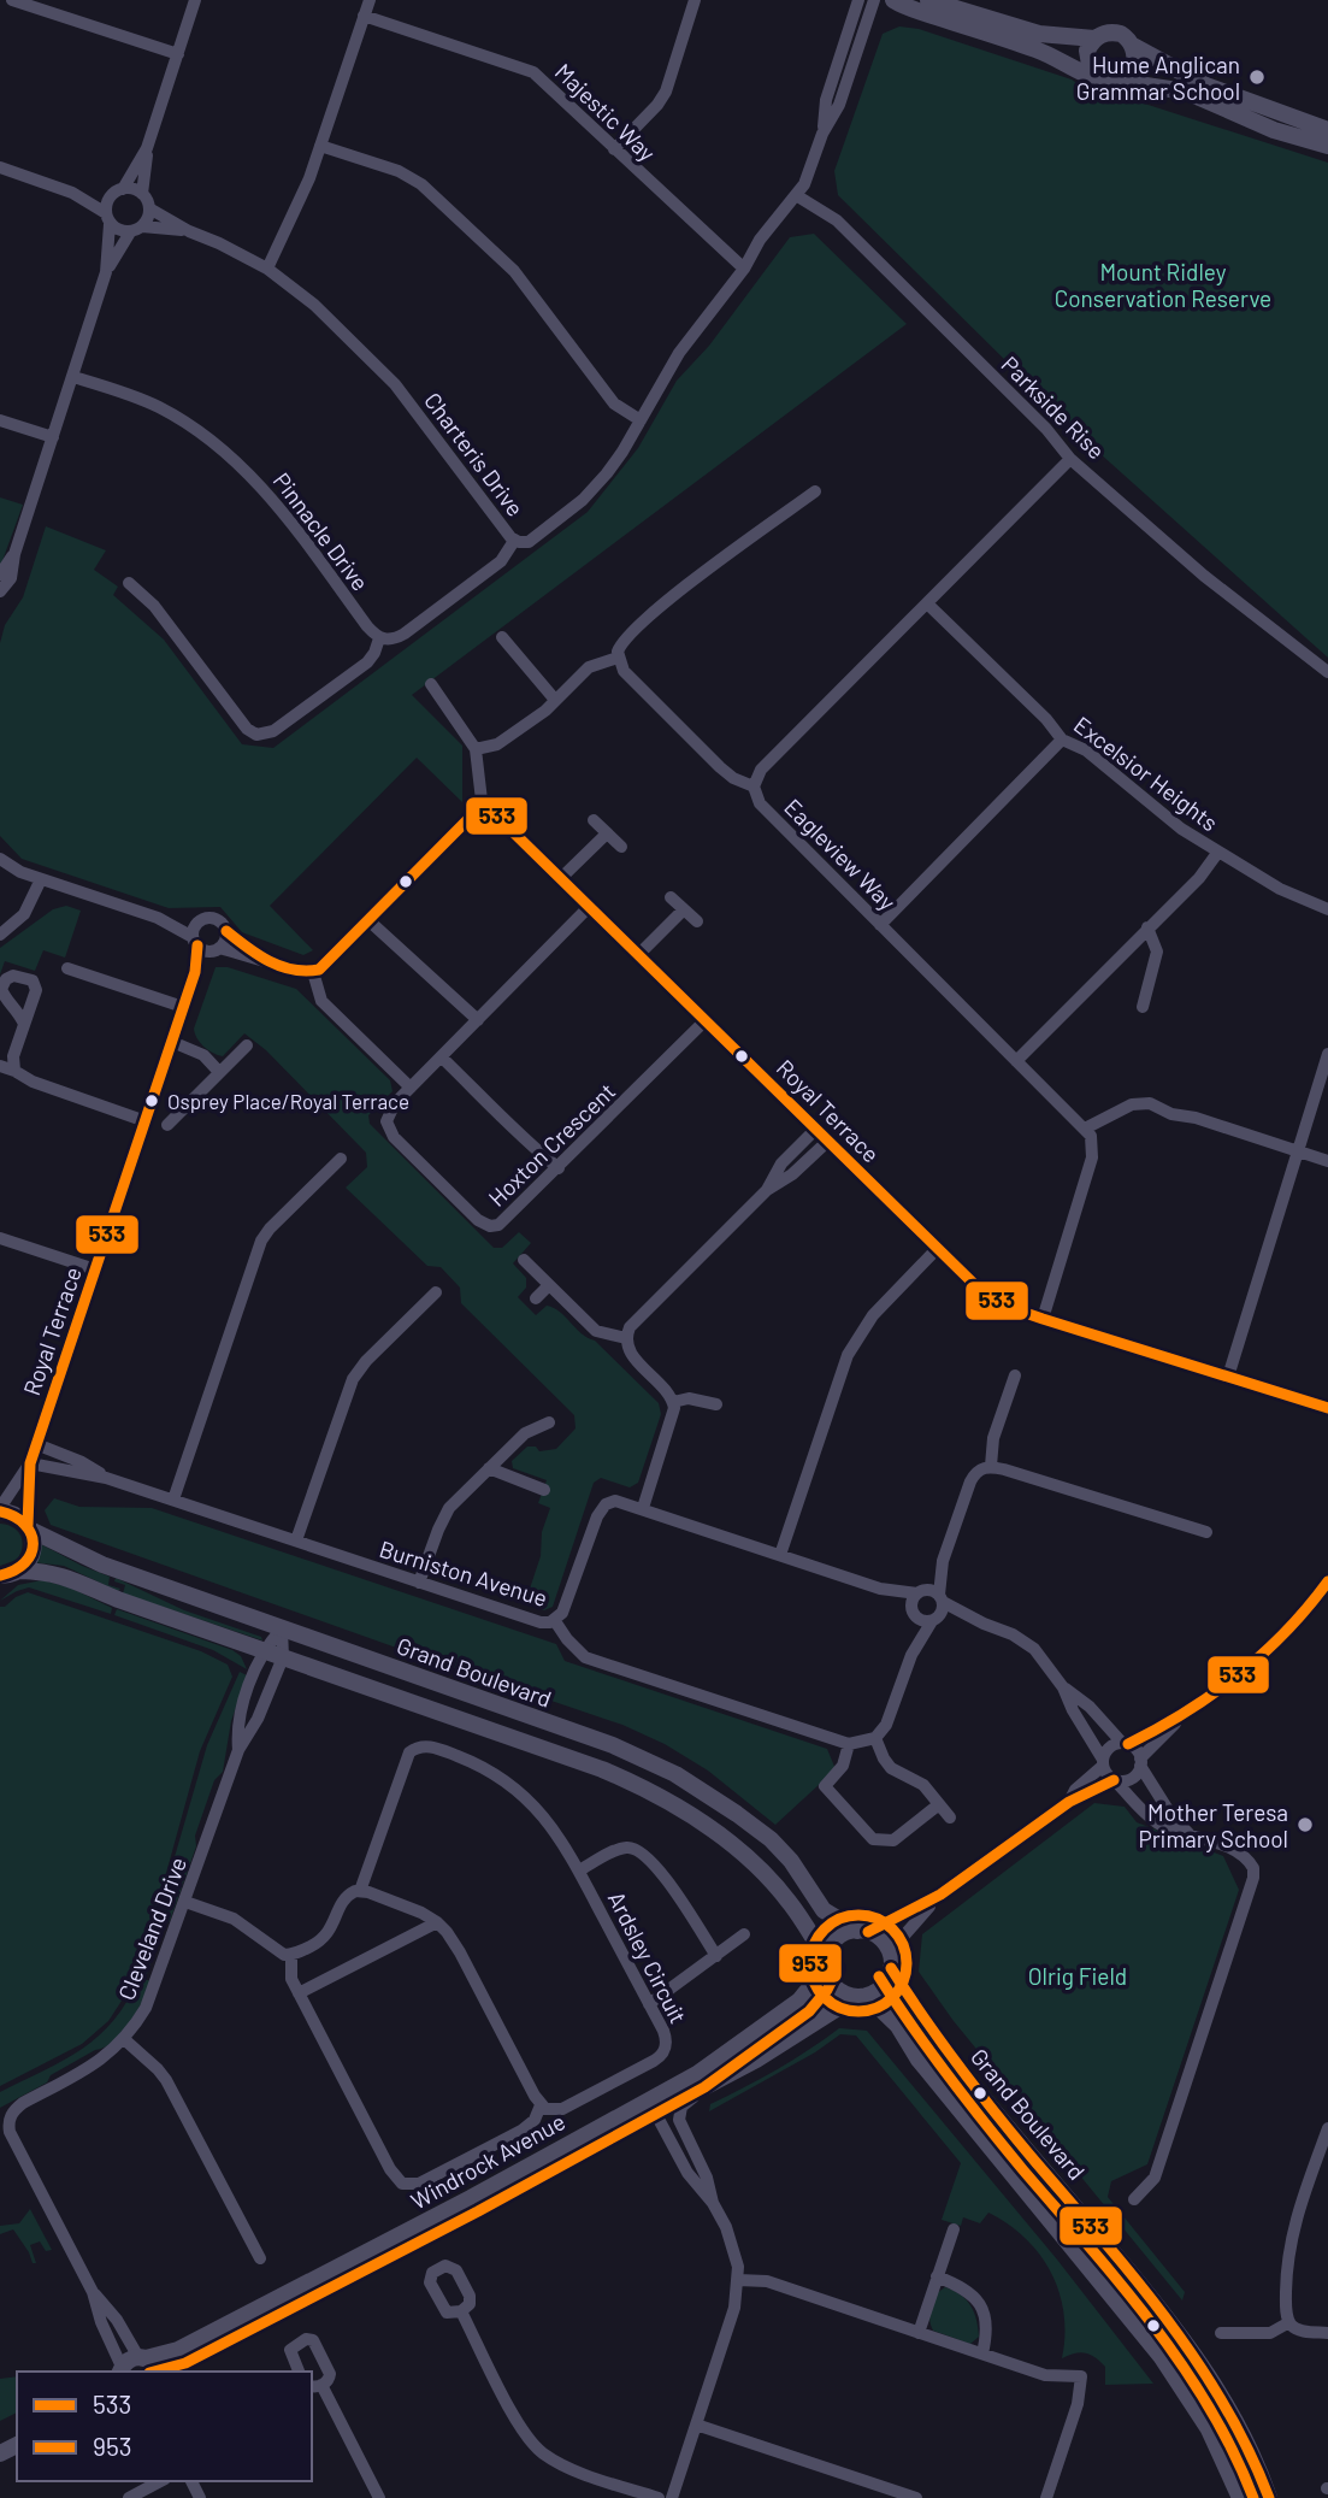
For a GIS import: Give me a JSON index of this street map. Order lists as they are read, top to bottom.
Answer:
{
  "streets": {
    "street": [
      "Majestic Way",
      "Parkside Rise",
      "Charteris Drive",
      "Pinnacle Drive",
      "Excelsior Heights",
      "Eagleview Way",
      "Royal Terrace",
      "Hoxton Crescent",
      "Burniston Avenue",
      "Grand Boulevard",
      "Cleveland Drive",
      "Ardsley Circuit",
      "Windrock Avenue"
    ]
  },
  "crossings": [
    ["Majestic Way", "Charteris Drive"],
    ["Parkside Rise", "Charteris Drive"],
    ["Royal Terrace", "Hoxton Crescent"],
    ["Royal Terrace", "Burniston Avenue"],
    ["Royal Terrace", "Grand Boulevard"],
    ["Grand Boulevard", "Cleveland Drive"],
    ["Grand Boulevard", "Windrock Avenue"],
    ["Cleveland Drive", "Windrock Avenue"]
  ],
  "parks": ["Mount Ridley Conservation Reserve", "Olrig Field"],
  "places": ["Hume Anglican Grammar School", "Osprey Place/Royal Terrace", "Mother Teresa Primary School"],
  "lines": ["transit line 533", "transit line 953"],
  "legend": ["533", "953"]
}
